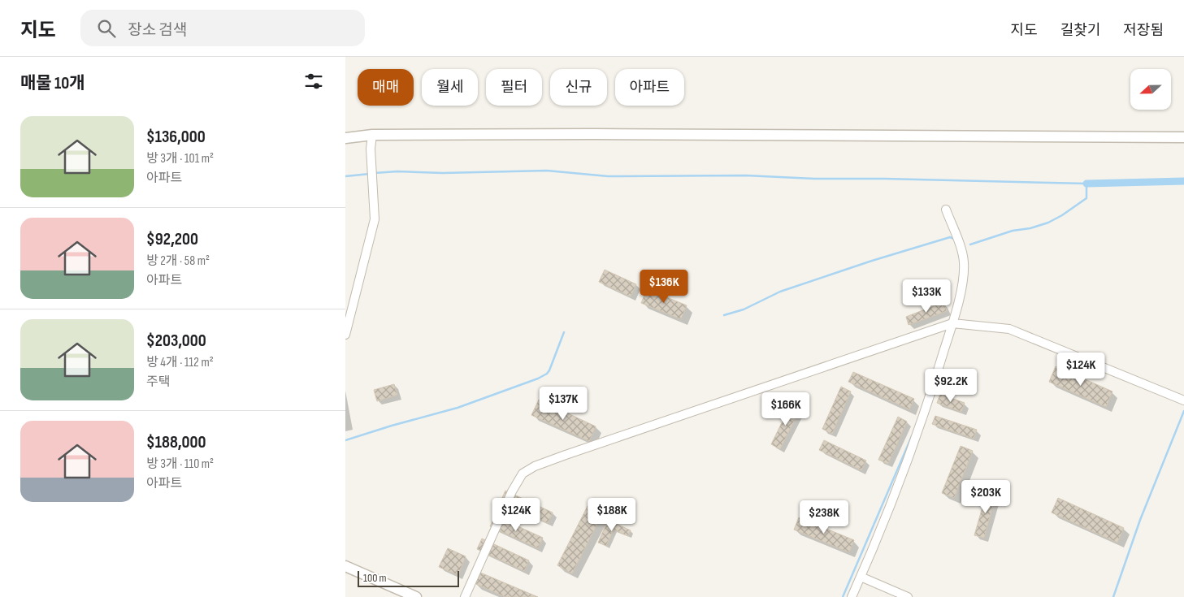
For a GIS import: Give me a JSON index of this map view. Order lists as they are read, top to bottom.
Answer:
{
  "scale_bar": "100 m",
  "north": "left",
  "page": {
    "header": "지도",
    "search": "장소 검색",
    "nav": ["지도", "길찾기", "저장됨"],
    "heading": "매물 10개",
    "chip": [
      "매매",
      "월세",
      "필터",
      "신규",
      "아파트"
    ],
    "list": [
      {
        "name": "$136,000",
        "note": "방 3개 · 101 m² · 아파트"
      },
      {
        "name": "$92,200",
        "note": "방 2개 · 58 m² · 아파트"
      },
      {
        "name": "$203,000",
        "note": "방 4개 · 112 m² · 주택"
      },
      {
        "name": "$188,000",
        "note": "방 3개 · 110 m² · 아파트"
      }
    ],
    "price": [
      "$136K",
      "$133K",
      "$124K",
      "$92.2K",
      "$137K",
      "$166K",
      "$203K",
      "$124K",
      "$188K",
      "$238K"
    ],
    "scale": "100 m"
  }
}
